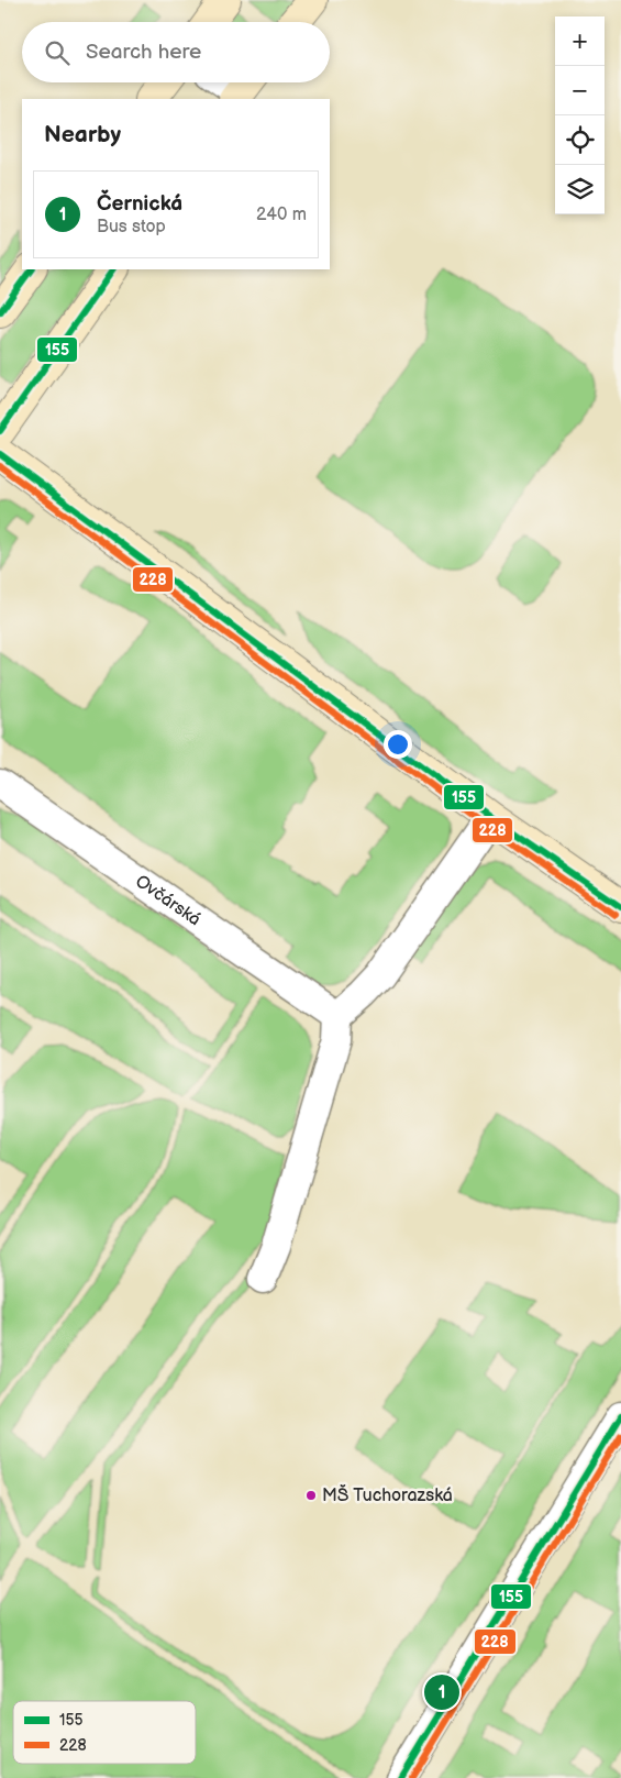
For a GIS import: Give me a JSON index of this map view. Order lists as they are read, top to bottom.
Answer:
{
  "streets": {
    "street": ["Ovčárská"]
  },
  "places": ["MŠ Tuchorazská"],
  "lines": ["transit line 155", "transit line 228"],
  "legend": ["155", "228"],
  "page": {
    "map_buttons": ["+", "−"],
    "search": "Search here",
    "heading": "Nearby",
    "list": [
      {
        "mark": "1",
        "name": "Černická",
        "note": "Bus stop",
        "value": "240 m"
      }
    ],
    "pins": "1"
  }
}
